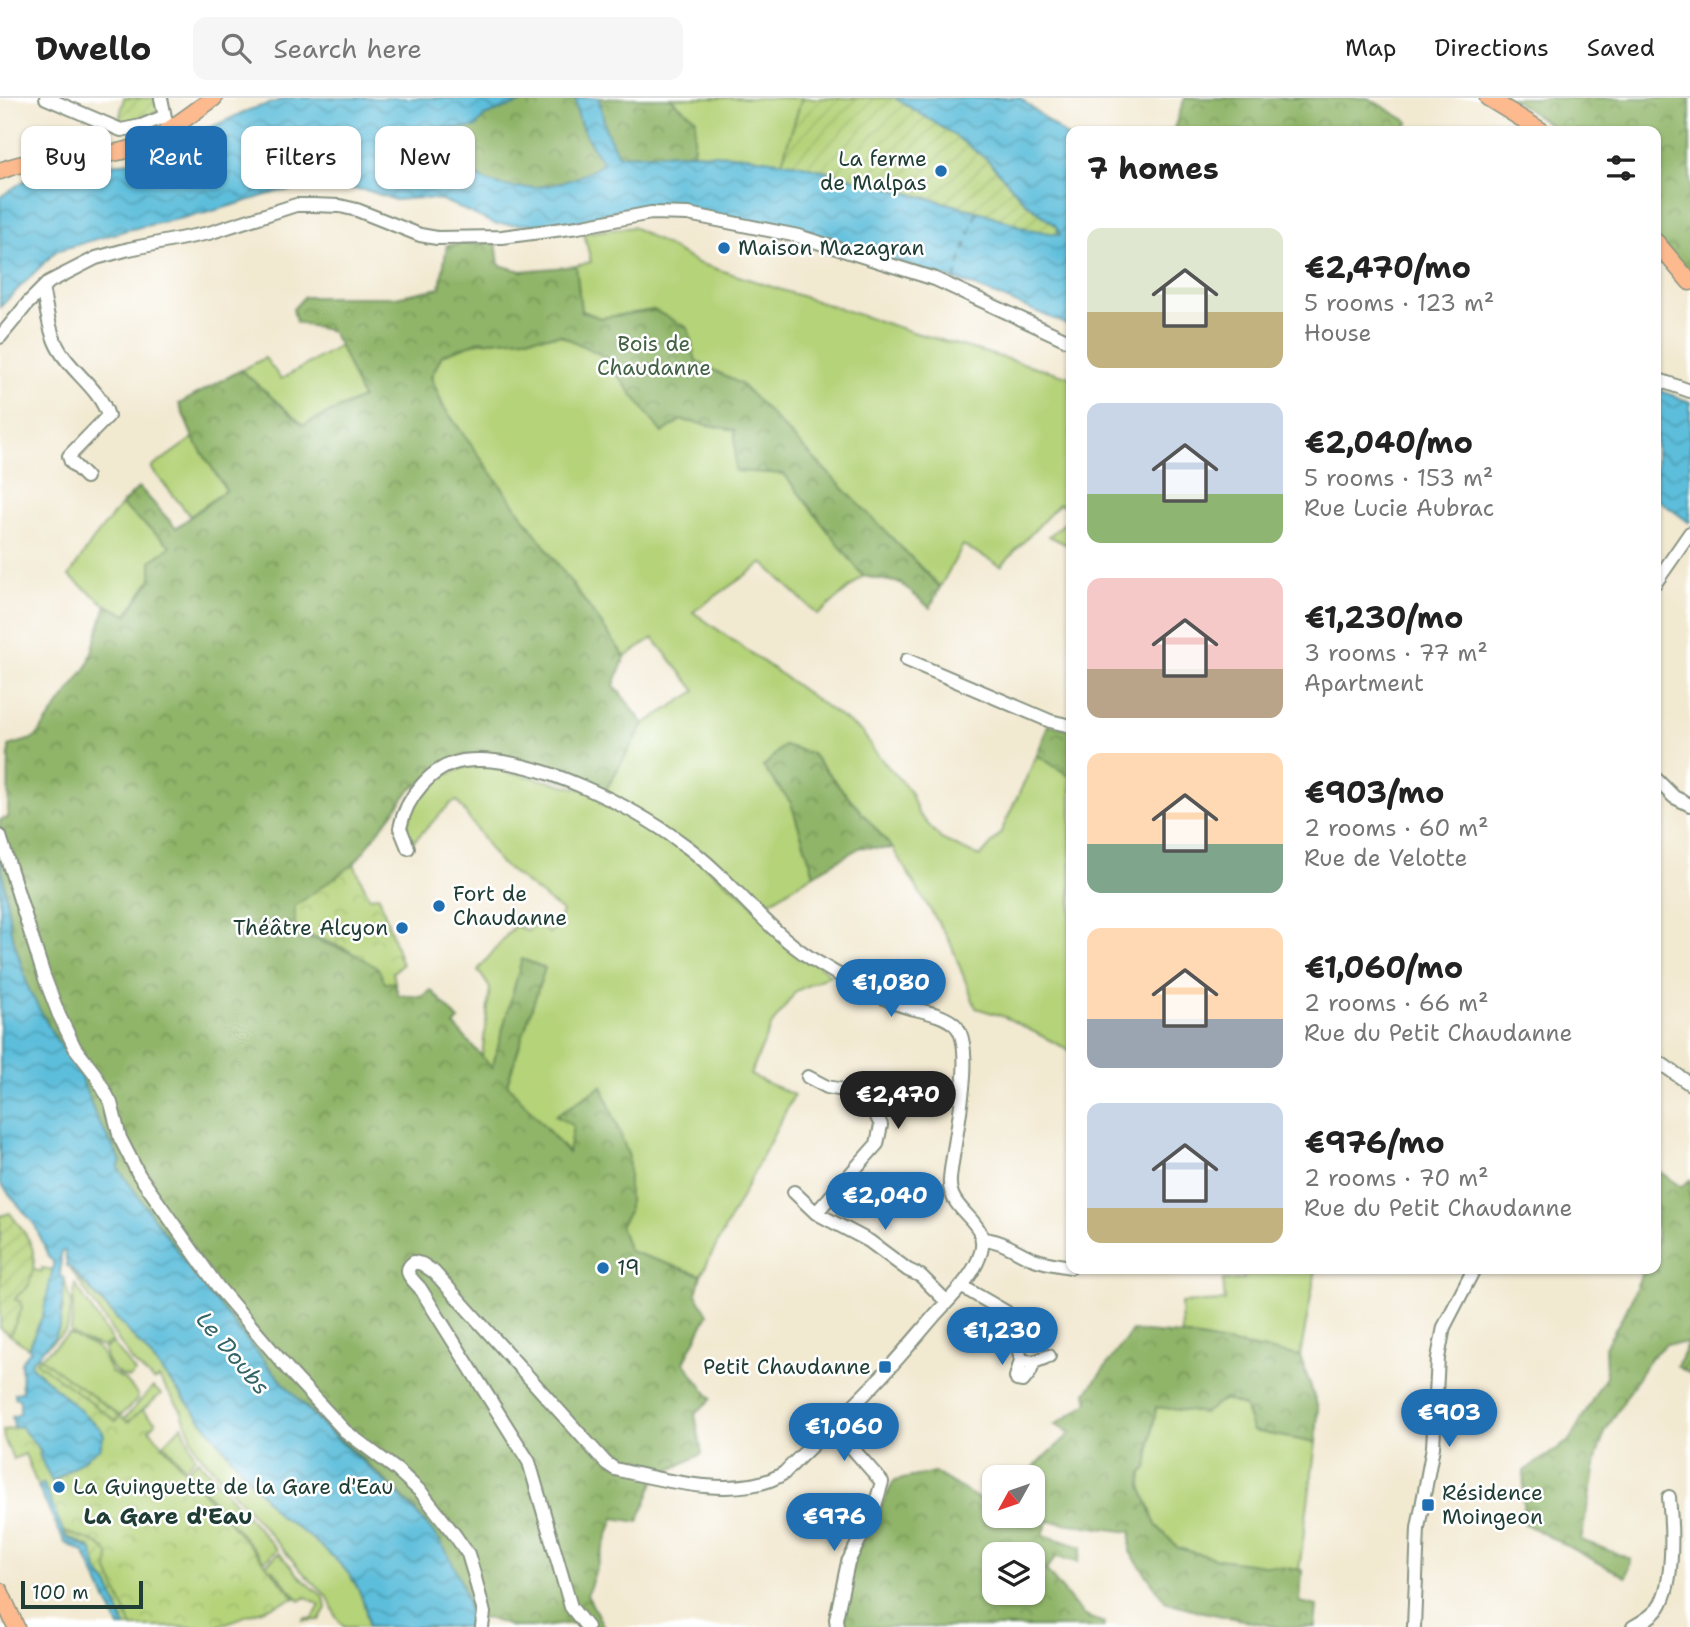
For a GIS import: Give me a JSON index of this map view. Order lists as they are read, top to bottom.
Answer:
{
  "districts": ["La Gare d'Eau"],
  "water": ["Le Doubs"],
  "parks": ["Bois de Chaudanne"],
  "places": {
    "other": [
      "La ferme de Malpas",
      "Maison Mazagran",
      "Fort de Chaudanne",
      "Théâtre Alcyon",
      "19",
      "La Guinguette de la Gare d'Eau"
    ],
    "transit": ["Petit Chaudanne", "Résidence Moingeon"]
  },
  "scale_bar": "100 m",
  "north": "bottom left",
  "page": {
    "header": "Dwello",
    "search": "Search here",
    "nav": ["Map", "Directions", "Saved"],
    "chip": [
      "Buy",
      "Rent",
      "Filters",
      "New"
    ],
    "heading": "7 homes",
    "list": [
      {
        "name": "€2,470/mo",
        "note": "5 rooms · 123 m² · House"
      },
      {
        "name": "€2,040/mo",
        "note": "5 rooms · 153 m² · Rue Lucie Aubrac"
      },
      {
        "name": "€1,230/mo",
        "note": "3 rooms · 77 m² · Apartment"
      },
      {
        "name": "€903/mo",
        "note": "2 rooms · 60 m² · Rue de Velotte"
      },
      {
        "name": "€1,060/mo",
        "note": "2 rooms · 66 m² · Rue du Petit Chaudanne"
      },
      {
        "name": "€976/mo",
        "note": "2 rooms · 70 m² · Rue du Petit Chaudanne"
      }
    ],
    "price": [
      "€1,080",
      "€2,470",
      "€2,040",
      "€1,230",
      "€903",
      "€1,060",
      "€976"
    ],
    "scale": "100 m"
  }
}
